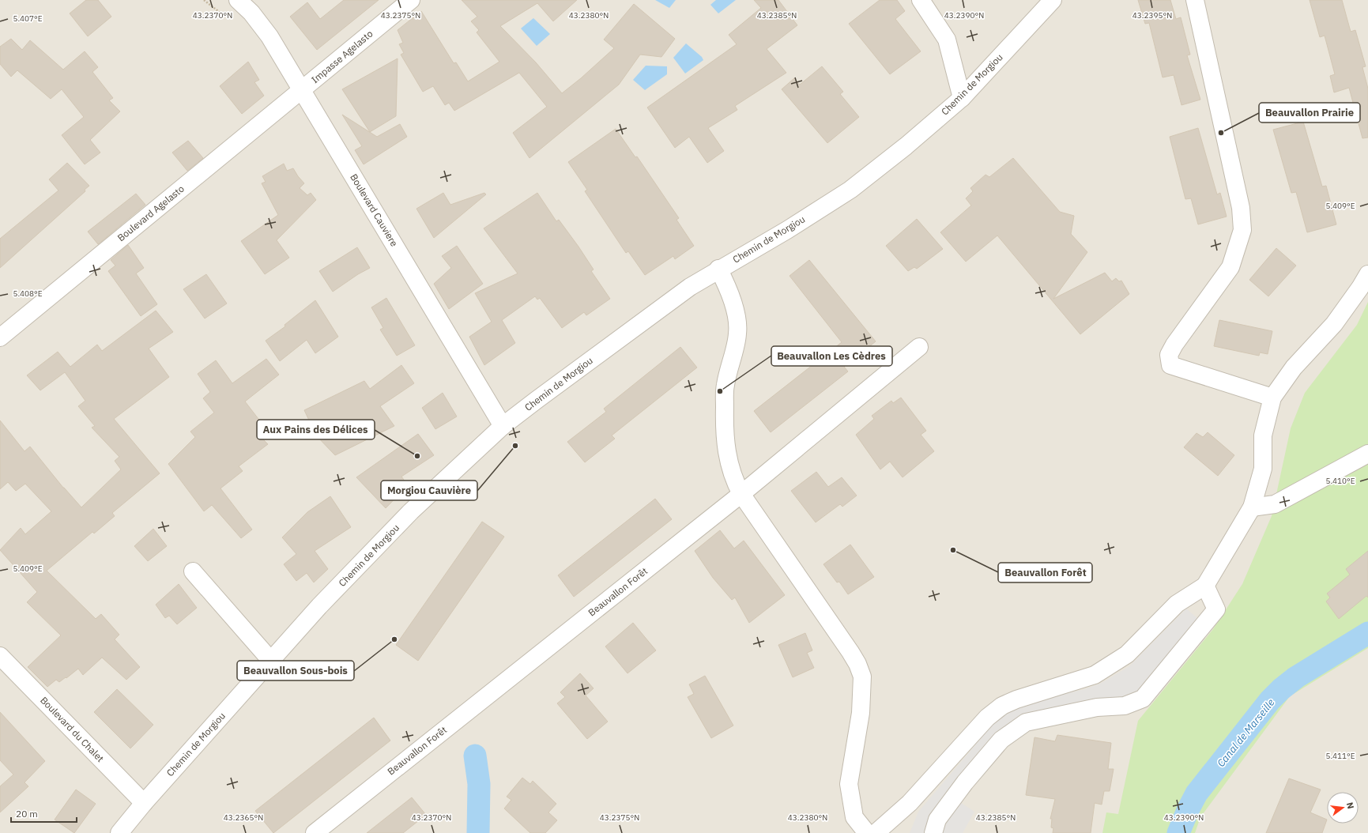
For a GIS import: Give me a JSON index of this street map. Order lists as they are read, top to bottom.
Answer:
{
  "streets": {
    "street": [
      "Impasse Agelasto",
      "Chemin de Morgiou",
      "Boulevard Cauviere",
      "Boulevard Agelasto",
      "Beauvallon Forêt",
      "Boulevard du Chalet"
    ]
  },
  "crossings": [
    ["Impasse Agelasto", "Boulevard Cauviere"],
    ["Impasse Agelasto", "Boulevard Agelasto"],
    ["Chemin de Morgiou", "Boulevard Cauviere"],
    ["Chemin de Morgiou", "Boulevard du Chalet"],
    ["Boulevard Cauviere", "Boulevard Agelasto"]
  ],
  "water": ["Canal de Marseille"],
  "places": [
    "Beauvallon Prairie",
    "Beauvallon Les Cèdres",
    "Morgiou Cauvière",
    "Aux Pains des Délices",
    "Beauvallon Forêt",
    "Beauvallon Sous-bois"
  ],
  "scale_bar": "20 m",
  "north": "right",
  "coordinates": [
    "43.2370°N",
    "43.2375°N",
    "43.2380°N",
    "43.2385°N",
    "43.2390°N",
    "43.2395°N",
    "5.407°E",
    "5.409°E",
    "5.408°E",
    "5.410°E",
    "5.411°E",
    "43.2365°N"
  ]
}
